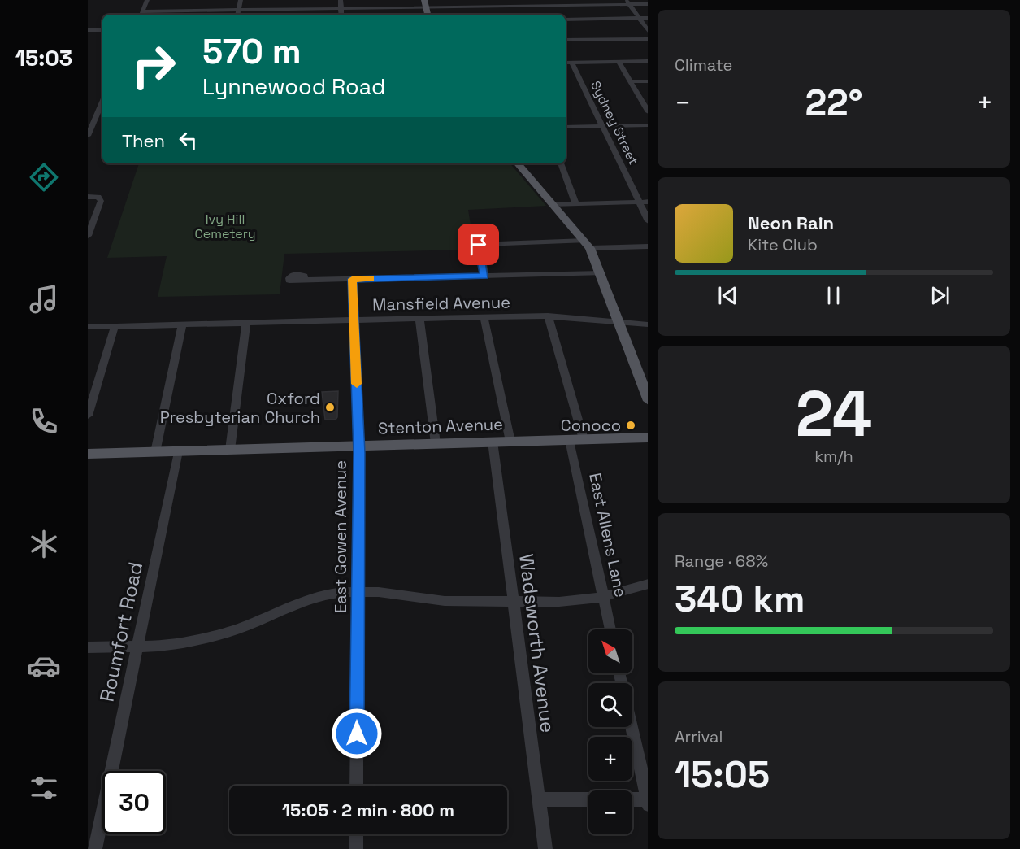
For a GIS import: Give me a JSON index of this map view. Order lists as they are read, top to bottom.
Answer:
{
  "streets": {
    "main road": ["Stenton Avenue"],
    "street": [
      "Sydney Street",
      "Mansfield Avenue",
      "East Allens Lane",
      "East Gowen Avenue",
      "Roumfort Road",
      "Wadsworth Avenue"
    ]
  },
  "crossings": [
    ["Mansfield Avenue", "East Gowen Avenue"],
    ["Stenton Avenue", "East Allens Lane"],
    ["Stenton Avenue", "East Gowen Avenue"],
    ["Stenton Avenue", "Roumfort Road"],
    ["Stenton Avenue", "Wadsworth Avenue"]
  ],
  "parks": ["Ivy Hill Cemetery"],
  "places": ["Oxford Presbyterian Church", "Conoco"],
  "north": "top left",
  "page": {
    "tabs": "15:03",
    "tile": [
      "Climate",
      ["24", "km/h"],
      ["Range · 68%", "340 km"],
      ["Arrival", "15:05"]
    ],
    "turn": ["570 m", "Lynnewood Road"],
    "heat": ["−", "22°", "+"],
    "then": "Then",
    "song": ["Neon Rain", "Kite Club"],
    "map_buttons": ["+", "−"],
    "limit": "30",
    "trip": "15:05 · 2 min · 800 m"
  }
}
